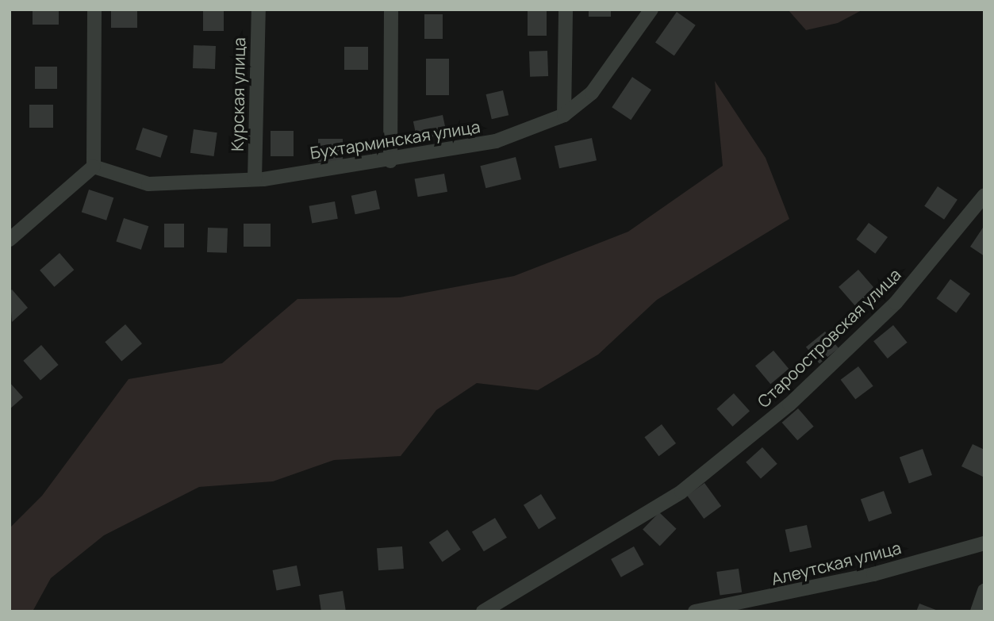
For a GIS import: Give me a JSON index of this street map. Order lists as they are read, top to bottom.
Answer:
{
  "streets": {
    "street": [
      "Курская улица",
      "Бухтарминская улица",
      "Староостровская улица",
      "Алеутская улица"
    ]
  },
  "crossings": [
    ["Курская улица", "Бухтарминская улица"]
  ]
}
